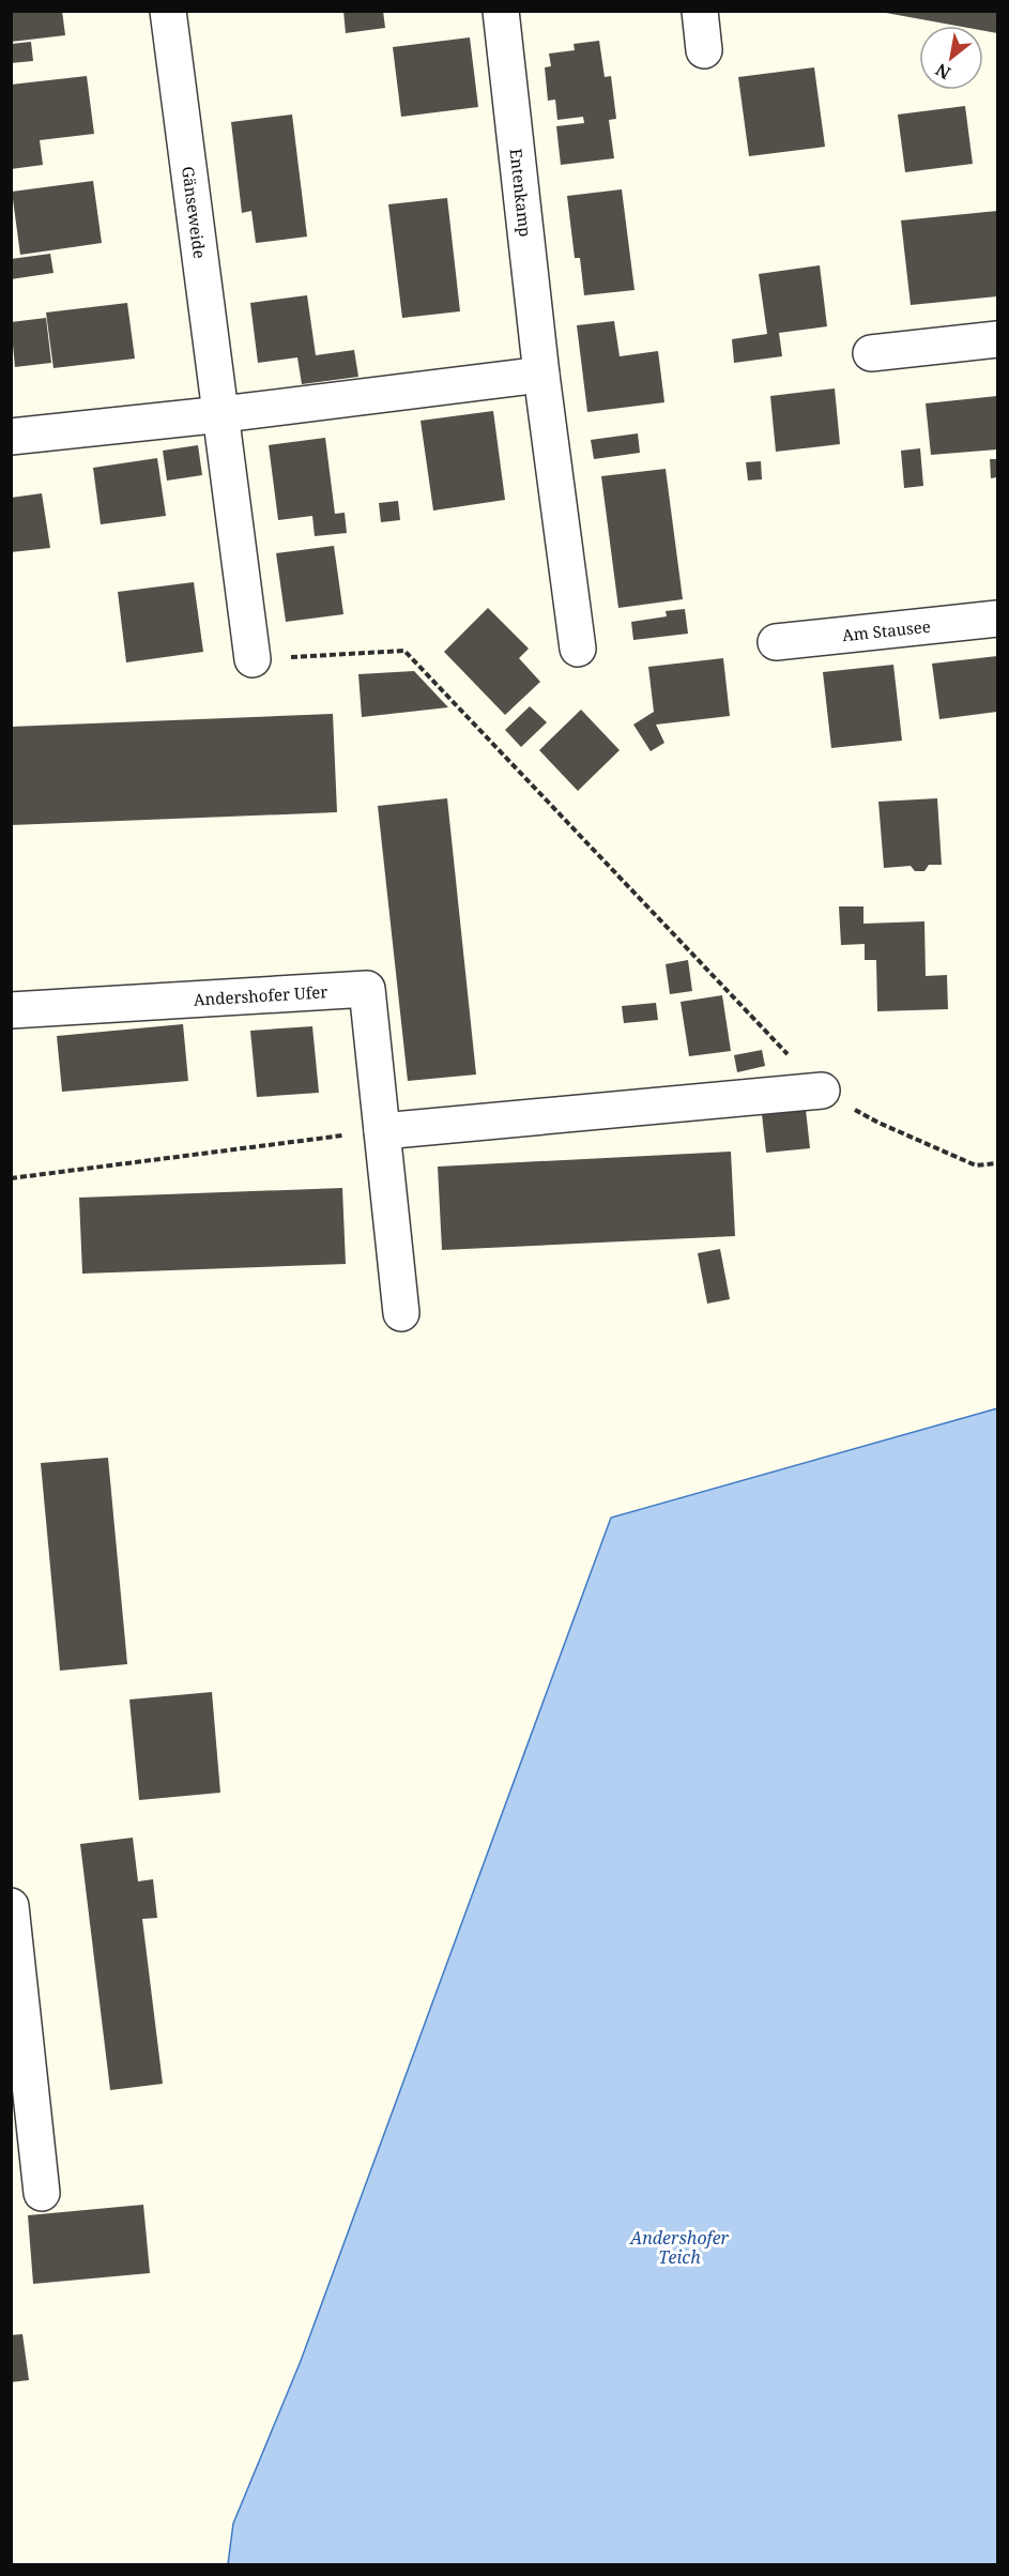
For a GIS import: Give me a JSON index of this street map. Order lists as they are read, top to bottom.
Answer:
{
  "streets": {
    "street": [
      "Entenkamp",
      "Gänseweide",
      "Am Stausee",
      "Andershofer Ufer"
    ]
  },
  "water": ["Andershofer Teich"],
  "north": "bottom left"
}
